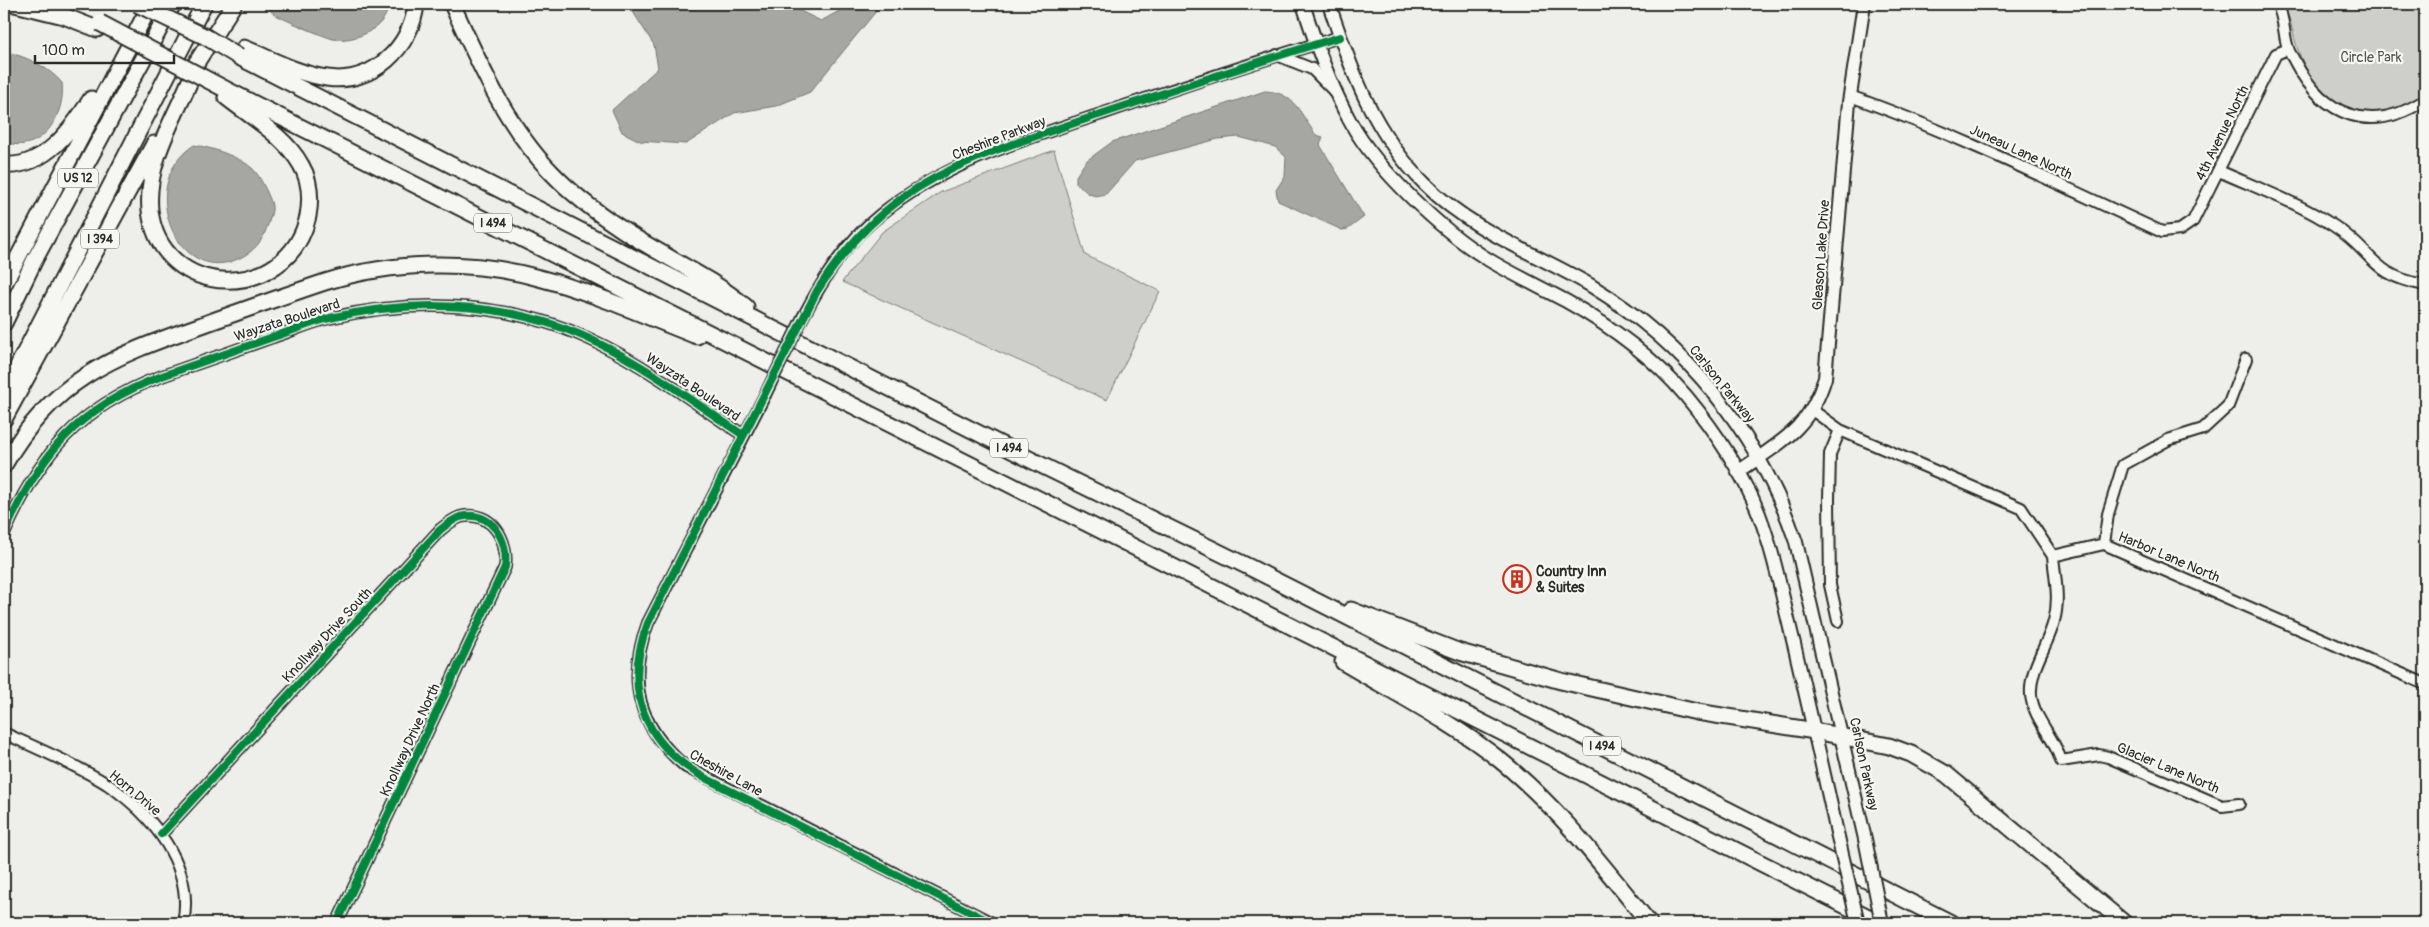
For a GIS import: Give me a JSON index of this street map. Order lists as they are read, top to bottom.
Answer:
{
  "streets": {
    "highway": ["US 12", "I 494", "I 394"],
    "main road": ["Gleason Lake Drive", "Carlson Parkway"],
    "street": [
      "4th Avenue North",
      "Cheshire Parkway",
      "Juneau Lane North",
      "Wayzata Boulevard",
      "Harbor Lane North",
      "Knollway Drive South",
      "Knollway Drive North",
      "Glacier Lane North",
      "Cheshire Lane",
      "Horn Drive"
    ]
  },
  "crossings": [
    ["4th Avenue North", "Juneau Lane North"],
    ["Cheshire Parkway", "Carlson Parkway"],
    ["Cheshire Parkway", "Cheshire Lane"],
    ["Juneau Lane North", "Gleason Lake Drive"],
    ["I 494", "Carlson Parkway"],
    ["Gleason Lake Drive", "Carlson Parkway"],
    ["Wayzata Boulevard", "Cheshire Lane"],
    ["Harbor Lane North", "Glacier Lane North"],
    ["Knollway Drive South", "Knollway Drive North"],
    ["Knollway Drive South", "Horn Drive"]
  ],
  "parks": ["Circle Park"],
  "places": {
    "building": ["Country Inn & Suites"]
  },
  "scale_bar": "100 m"
}
